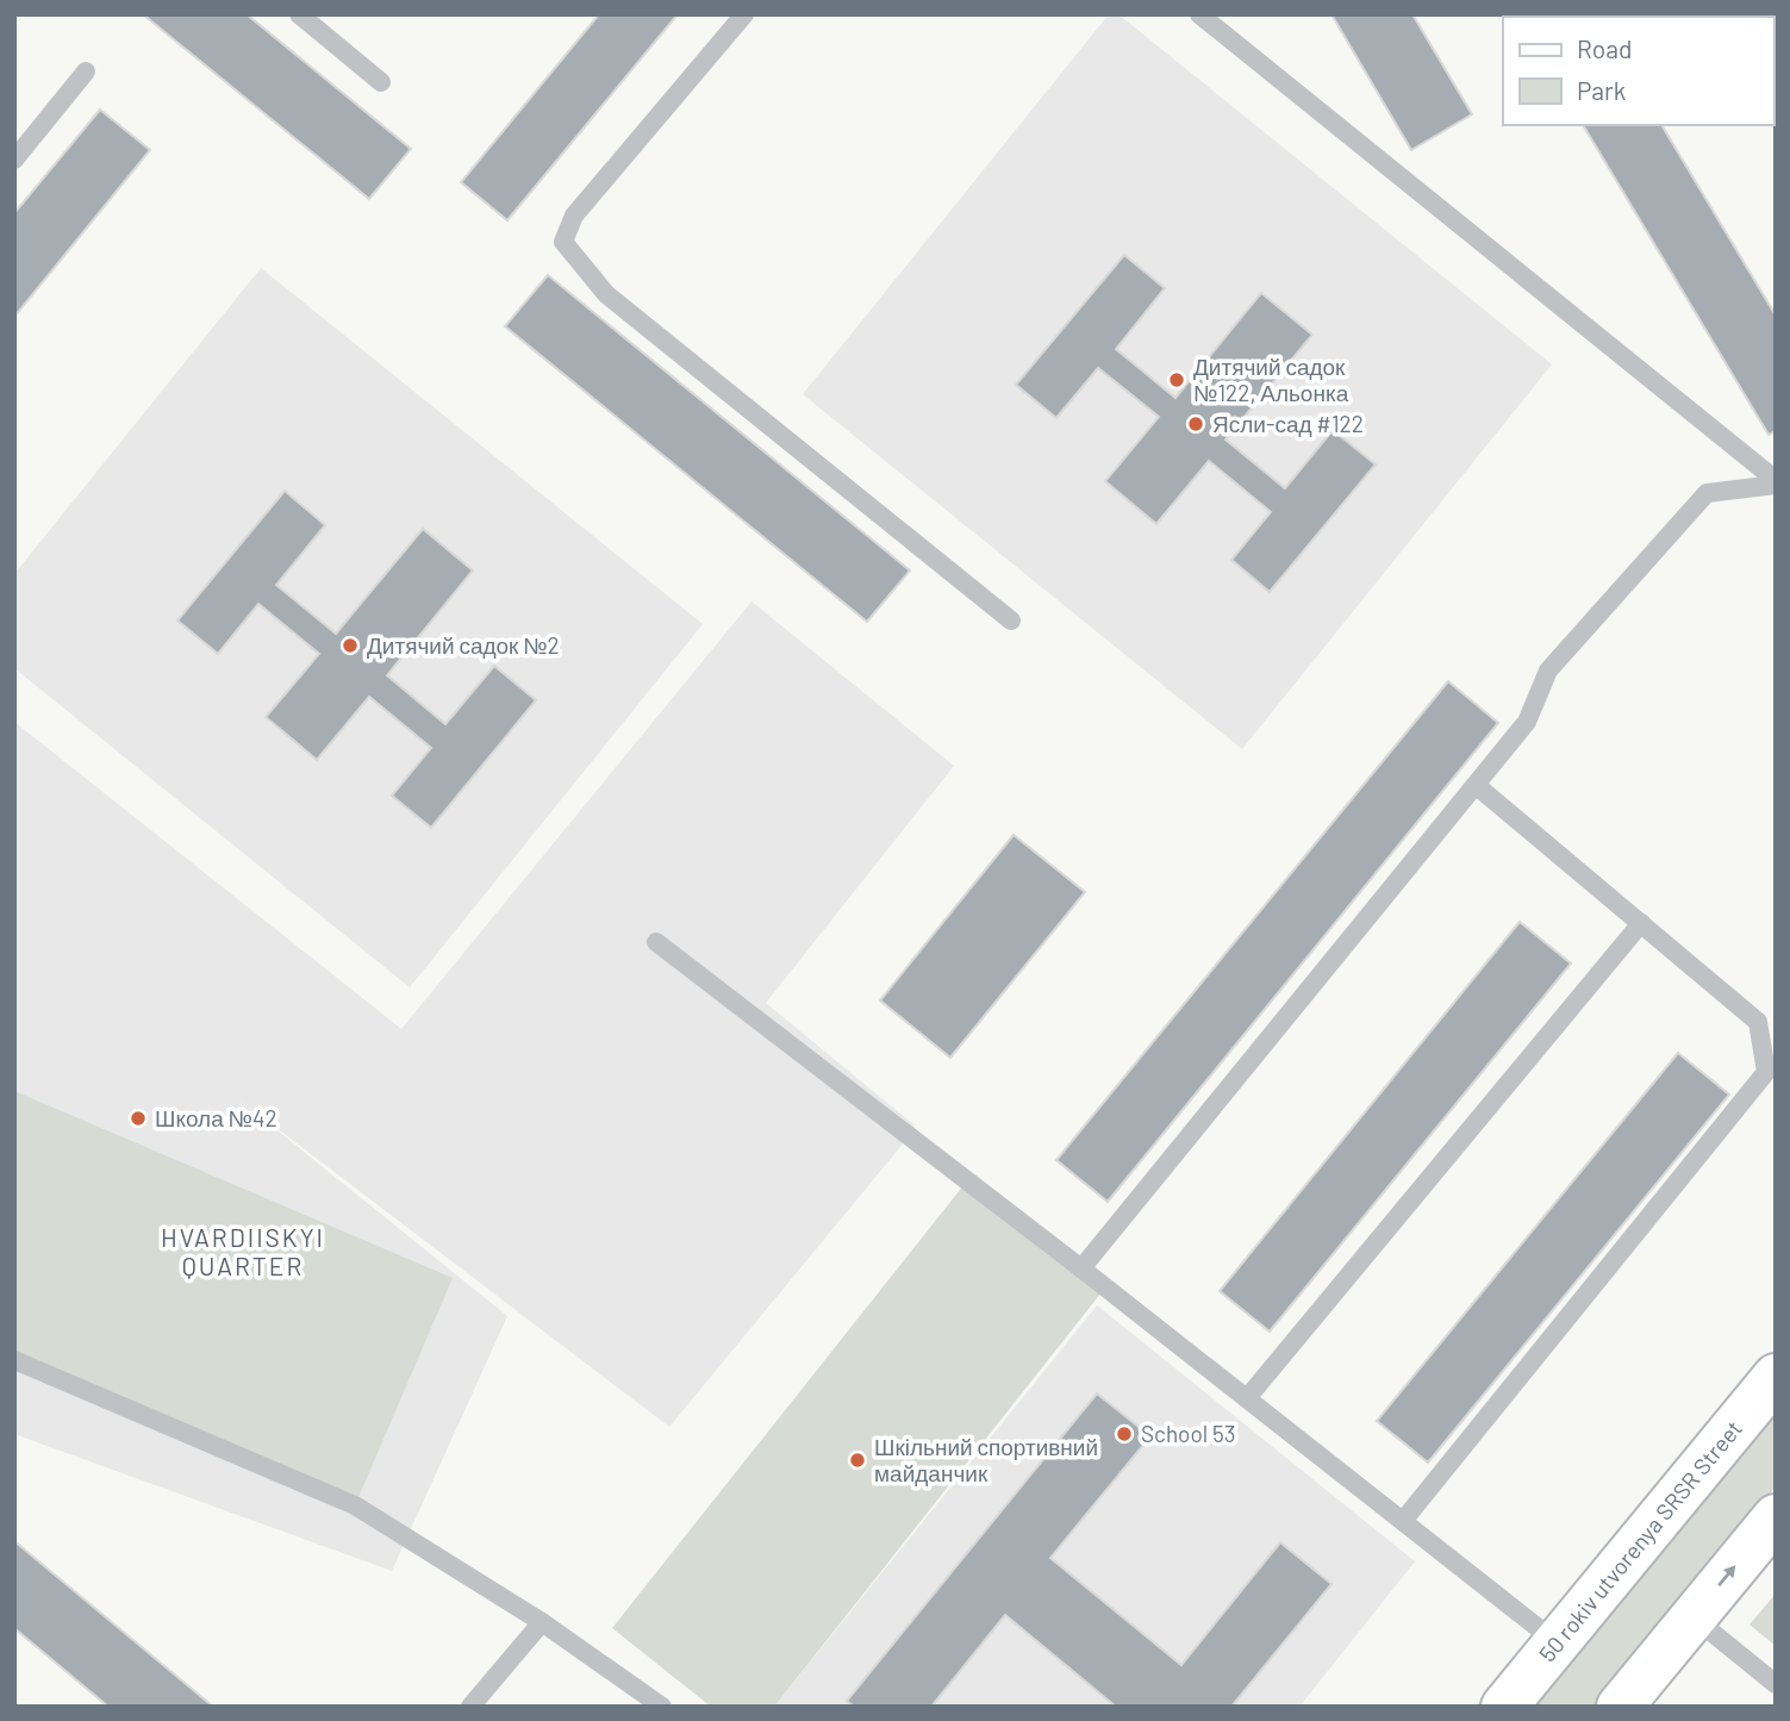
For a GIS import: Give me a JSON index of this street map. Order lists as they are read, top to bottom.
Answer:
{
  "streets": {
    "main road": ["50 rokiv utvorenya SRSR Street"]
  },
  "districts": ["HVARDIISKYI QUARTER"],
  "places": [
    "Дитячий садок №122, Альонка",
    "Ясли-сад #122",
    "Дитячий садок №2",
    "Школа №42",
    "School 53",
    "Шкільний спортивний майданчик"
  ],
  "legend": ["Road", "Park"]
}
